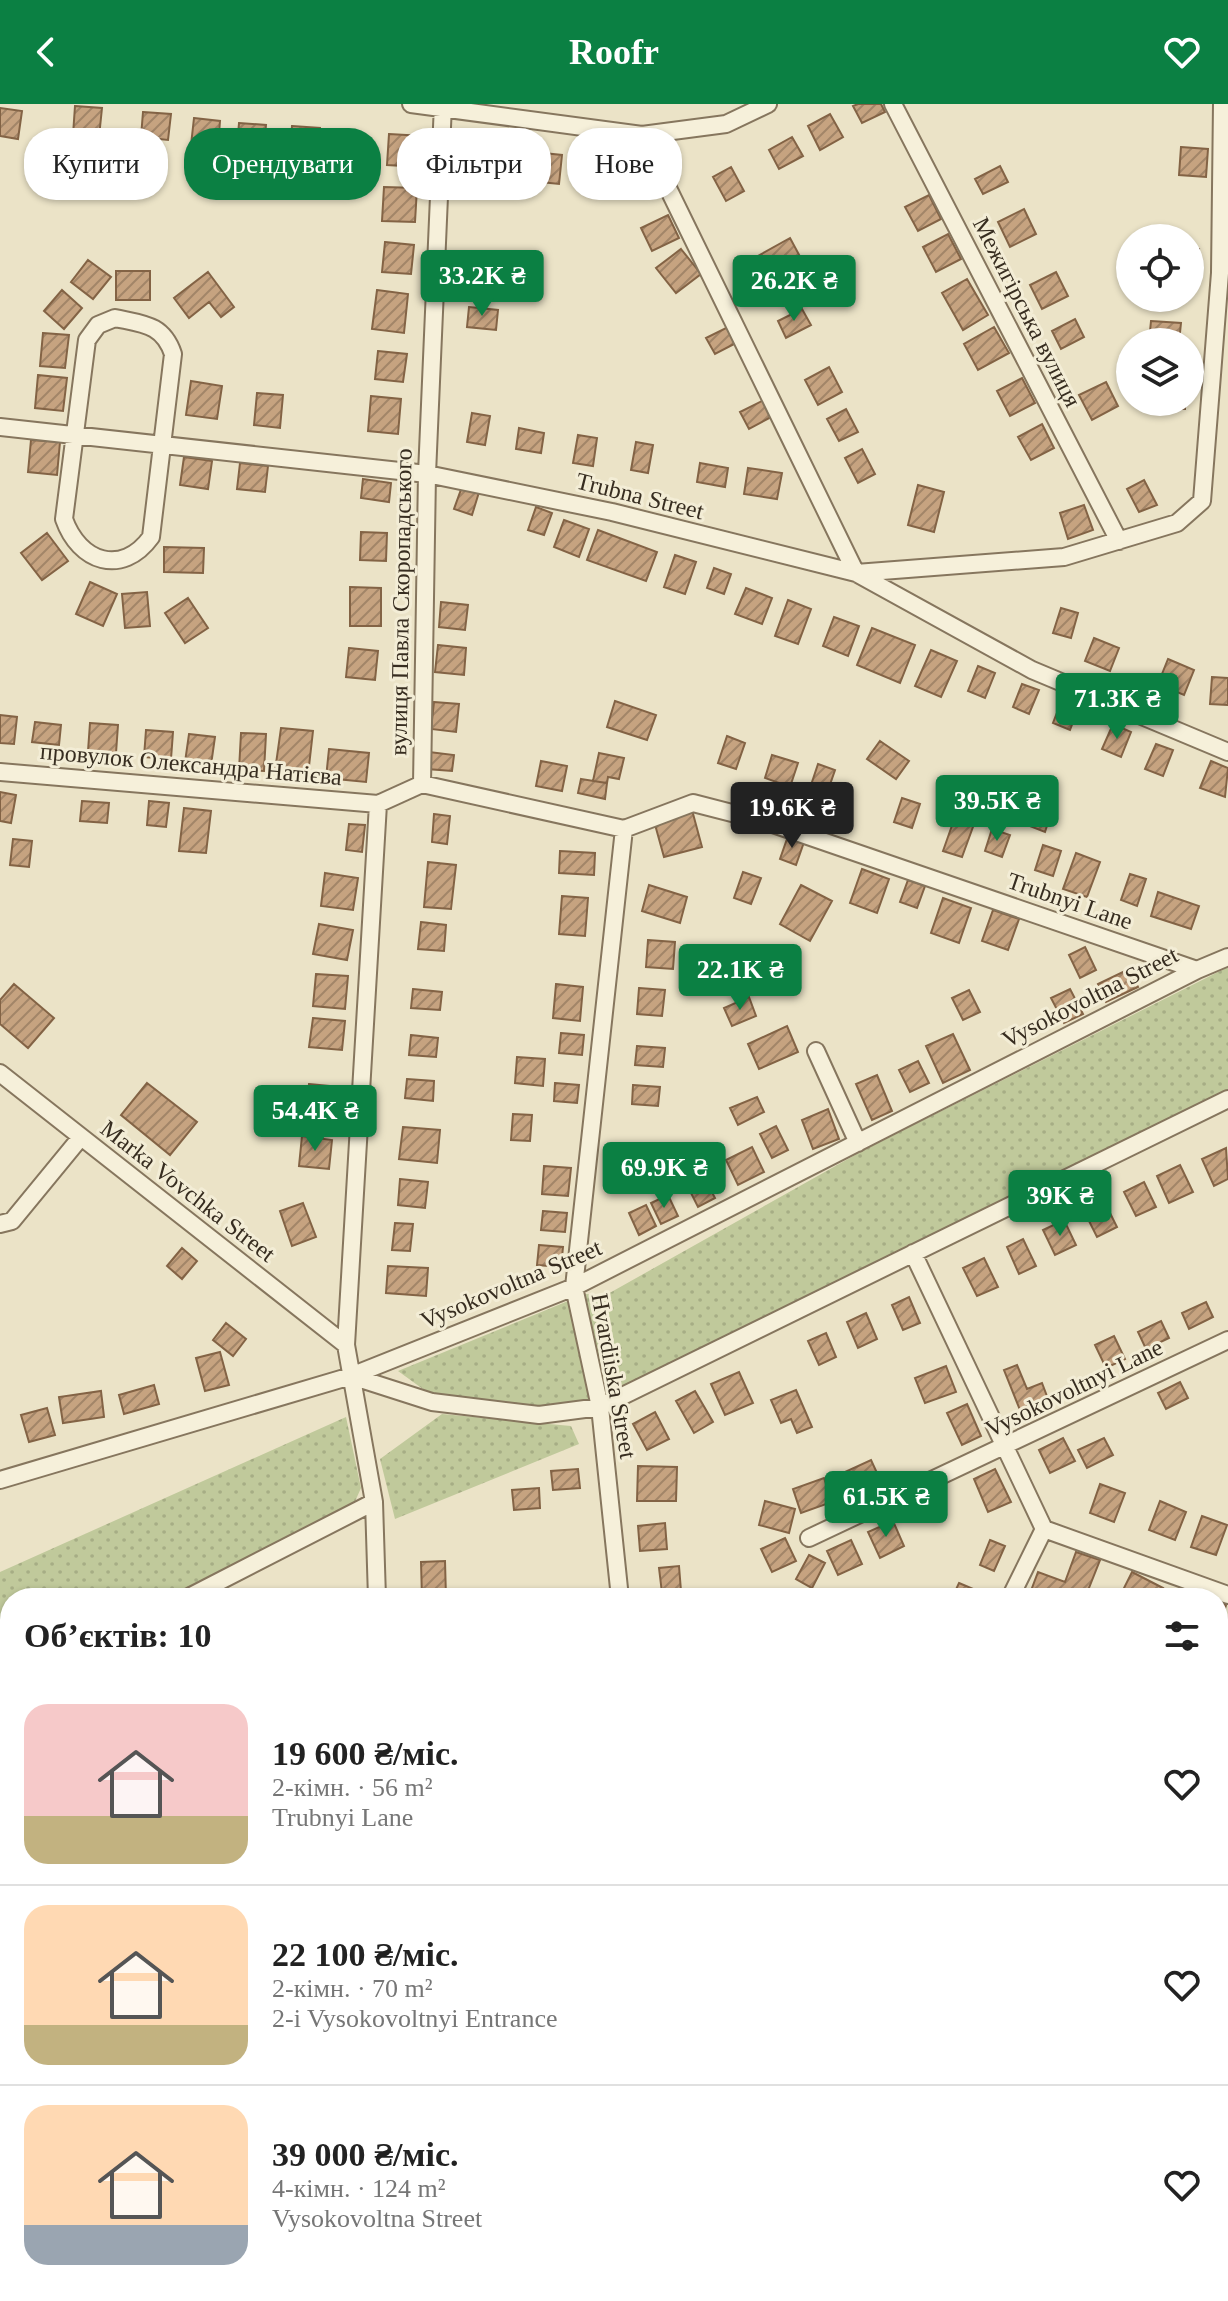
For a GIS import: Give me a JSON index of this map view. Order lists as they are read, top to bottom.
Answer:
{
  "streets": {
    "street": [
      "Межигірська вулиця",
      "Trubna Street",
      "вулиця Павла Скоропадського",
      "провулок Олександра Натієва",
      "Trubnyi Lane",
      "Vysokovoltna Street",
      "Marka Vovchka Street",
      "Hvardiiska Street",
      "Vysokovoltnyi Lane"
    ]
  },
  "crossings": [
    ["Trubna Street", "вулиця Павла Скоропадського"],
    ["вулиця Павла Скоропадського", "провулок Олександра Натієва"],
    ["Trubnyi Lane", "Vysokovoltna Street"],
    ["Trubnyi Lane", "Hvardiiska Street"],
    ["Vysokovoltna Street", "Hvardiiska Street"]
  ],
  "page": {
    "header": "Roofr",
    "chip": [
      "Купити",
      "Орендувати",
      "Фільтри",
      "Нове"
    ],
    "price": [
      "33.2K ₴",
      "26.2K ₴",
      "71.3K ₴",
      "39.5K ₴",
      "19.6K ₴",
      "22.1K ₴",
      "54.4K ₴",
      "69.9K ₴",
      "39K ₴",
      "61.5K ₴"
    ],
    "heading": "Об’єктів: 10",
    "list": [
      {
        "name": "19 600 ₴/міс.",
        "note": "2-кімн. · 56 m² · Trubnyi Lane"
      },
      {
        "name": "22 100 ₴/міс.",
        "note": "2-кімн. · 70 m² · 2-i Vysokovoltnyi Entrance"
      },
      {
        "name": "39 000 ₴/міс.",
        "note": "4-кімн. · 124 m² · Vysokovoltna Street"
      }
    ]
  }
}
